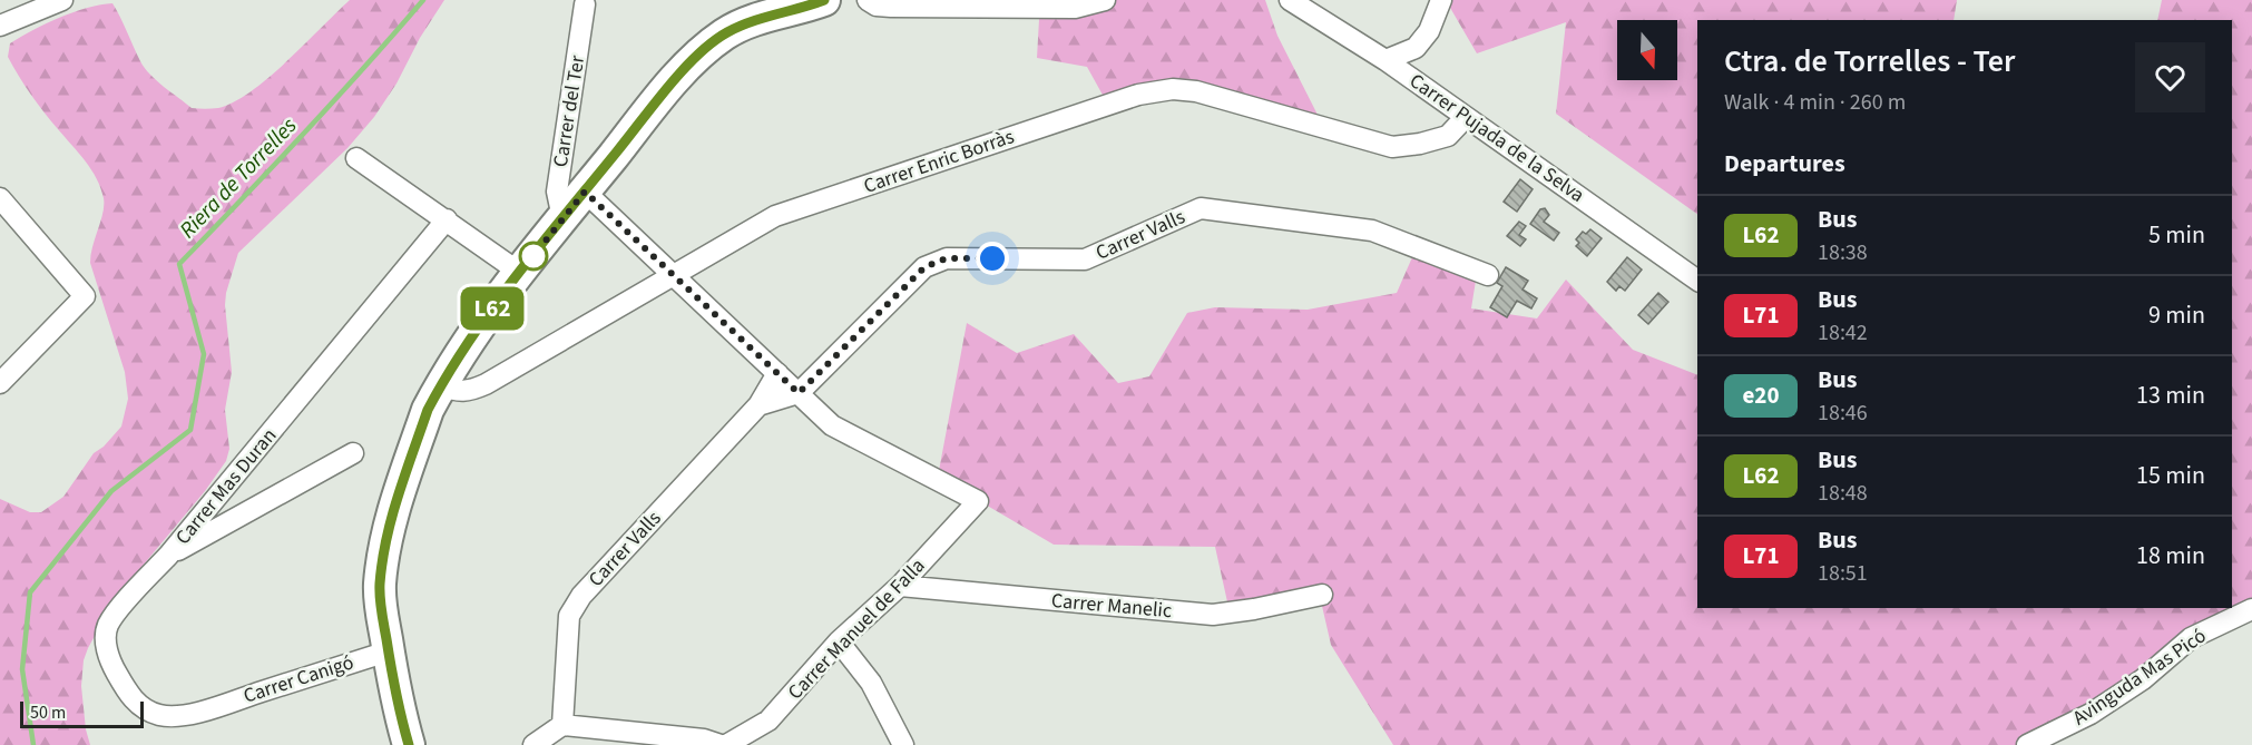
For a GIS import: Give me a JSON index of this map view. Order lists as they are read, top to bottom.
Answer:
{
  "streets": {
    "street": [
      "Carrer del Ter",
      "Carrer Pujada de la Selva",
      "Carrer Enric Borràs",
      "Carrer Valls",
      "Carrer Mas Duran",
      "Carrer Manelic",
      "Carrer Manuel de Falla",
      "Avinguda Mas Picó",
      "Carrer Canigó"
    ]
  },
  "crossings": [
    ["Carrer Pujada de la Selva", "Carrer Enric Borràs"],
    ["Carrer Valls", "Carrer Manuel de Falla"],
    ["Carrer Mas Duran", "Carrer Canigó"],
    ["Carrer Manelic", "Carrer Manuel de Falla"]
  ],
  "water": ["Riera de Torrelles"],
  "lines": ["bus line L62"],
  "scale_bar": "50 m",
  "north": "bottom",
  "page": {
    "on_map": "L62",
    "heading": [
      ["Ctra. de Torrelles - Ter", "Walk · 4 min · 260 m"],
      "Departures"
    ],
    "list": [
      {
        "mark": "L62",
        "name": "Bus",
        "note": "18:38",
        "value": "5 min"
      },
      {
        "mark": "L71",
        "name": "Bus",
        "note": "18:42",
        "value": "9 min"
      },
      {
        "mark": "e20",
        "name": "Bus",
        "note": "18:46",
        "value": "13 min"
      },
      {
        "mark": "L62",
        "name": "Bus",
        "note": "18:48",
        "value": "15 min"
      },
      {
        "mark": "L71",
        "name": "Bus",
        "note": "18:51",
        "value": "18 min"
      }
    ],
    "scale": "50 m"
  }
}
